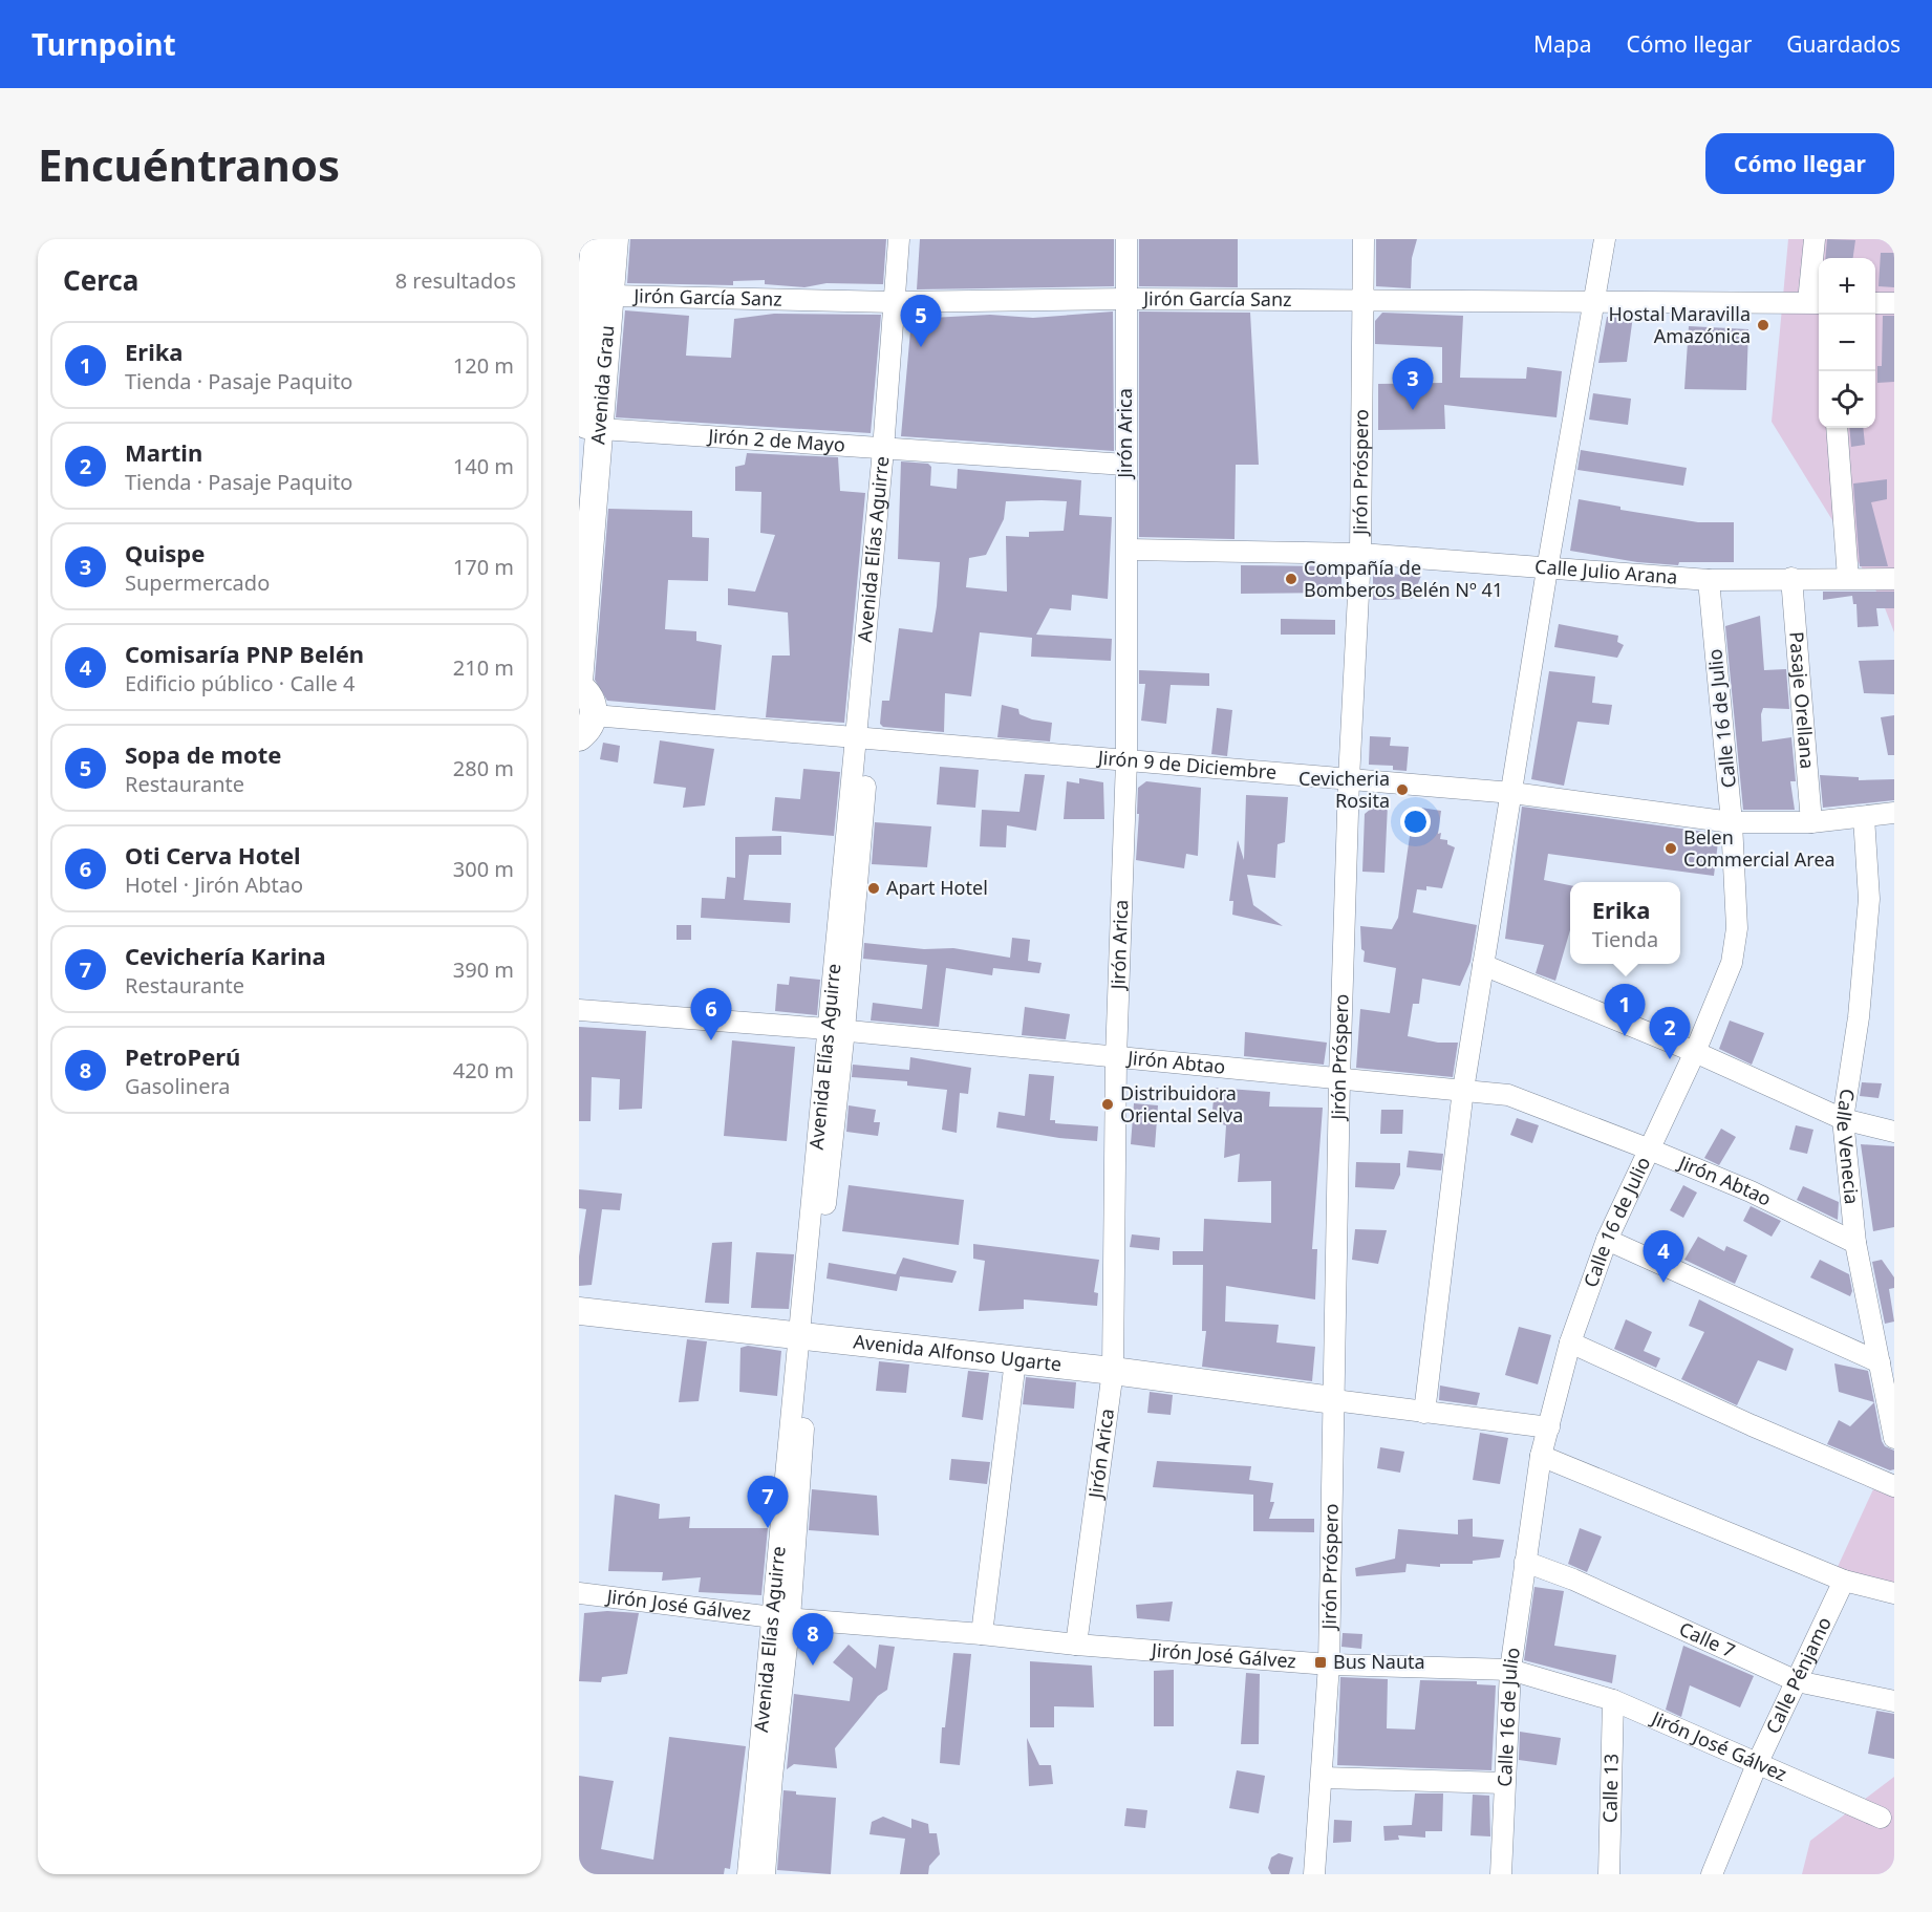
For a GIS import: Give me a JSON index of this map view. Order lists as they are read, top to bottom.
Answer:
{
  "streets": {
    "main road": ["Avenida Grau", "Avenida Alfonso Ugarte"],
    "street": [
      "Jirón García Sanz",
      "Jirón Arica",
      "Jirón 2 de Mayo",
      "Jirón Próspero",
      "Avenida Elías Aguirre",
      "Calle Julio Arana",
      "Pasaje Orellana",
      "Calle 16 de Julio",
      "Jirón 9 de Diciembre",
      "Jirón Abtao",
      "Calle Venecia",
      "Jirón José Gálvez",
      "Calle 7",
      "Calle Pénjamo",
      "Calle 13"
    ]
  },
  "crossings": [
    ["Jirón García Sanz", "Avenida Grau"],
    ["Jirón García Sanz", "Jirón Arica"],
    ["Jirón García Sanz", "Jirón Próspero"],
    ["Jirón García Sanz", "Avenida Elías Aguirre"],
    ["Avenida Grau", "Jirón 2 de Mayo"],
    ["Jirón Arica", "Jirón 2 de Mayo"],
    ["Jirón Arica", "Calle Julio Arana"],
    ["Jirón Arica", "Jirón 9 de Diciembre"],
    ["Jirón Arica", "Jirón Abtao"],
    ["Jirón Arica", "Avenida Alfonso Ugarte"],
    ["Jirón Arica", "Jirón José Gálvez"],
    ["Jirón 2 de Mayo", "Avenida Elías Aguirre"],
    ["Jirón Próspero", "Calle Julio Arana"],
    ["Jirón Próspero", "Jirón 9 de Diciembre"],
    ["Jirón Próspero", "Jirón Abtao"],
    ["Jirón Próspero", "Avenida Alfonso Ugarte"],
    ["Jirón Próspero", "Jirón José Gálvez"],
    ["Avenida Elías Aguirre", "Jirón 9 de Diciembre"],
    ["Avenida Elías Aguirre", "Jirón Abtao"],
    ["Avenida Elías Aguirre", "Avenida Alfonso Ugarte"],
    ["Avenida Elías Aguirre", "Jirón José Gálvez"],
    ["Calle Julio Arana", "Pasaje Orellana"],
    ["Calle Julio Arana", "Calle 16 de Julio"],
    ["Pasaje Orellana", "Jirón 9 de Diciembre"],
    ["Calle 16 de Julio", "Jirón 9 de Diciembre"],
    ["Calle 16 de Julio", "Jirón Abtao"],
    ["Calle 16 de Julio", "Jirón José Gálvez"],
    ["Calle 16 de Julio", "Calle 7"],
    ["Jirón 9 de Diciembre", "Calle Venecia"],
    ["Jirón Abtao", "Calle Venecia"],
    ["Jirón José Gálvez", "Calle Pénjamo"],
    ["Jirón José Gálvez", "Calle 13"],
    ["Calle 7", "Calle Pénjamo"]
  ],
  "places": {
    "other": [
      "Hostal Maravilla Amazónica",
      "Compañía de Bomberos Belén Nº 41",
      "Cevicheria Rosita",
      "Belen Commercial Area",
      "Apart Hotel",
      "Distribuidora Oriental Selva"
    ],
    "transit": ["Bus Nauta"]
  },
  "page": {
    "header": "Turnpoint",
    "nav": ["Mapa", "Cómo llegar", "Guardados"],
    "buttons": "Cómo llegar",
    "title": "Encuéntranos",
    "heading": ["Cerca", "8 resultados"],
    "map_buttons": ["+", "−"],
    "pins": [
      "5",
      "3",
      "1",
      "6",
      "2",
      "4",
      "7",
      "8"
    ],
    "list": [
      {
        "mark": "1",
        "name": "Erika",
        "note": "Tienda · Pasaje Paquito",
        "value": "120 m"
      },
      {
        "mark": "2",
        "name": "Martin",
        "note": "Tienda · Pasaje Paquito",
        "value": "140 m"
      },
      {
        "mark": "3",
        "name": "Quispe",
        "note": "Supermercado",
        "value": "170 m"
      },
      {
        "mark": "4",
        "name": "Comisaría PNP Belén",
        "note": "Edificio público · Calle 4",
        "value": "210 m"
      },
      {
        "mark": "5",
        "name": "Sopa de mote",
        "note": "Restaurante",
        "value": "280 m"
      },
      {
        "mark": "6",
        "name": "Oti Cerva Hotel",
        "note": "Hotel · Jirón Abtao",
        "value": "300 m"
      },
      {
        "mark": "7",
        "name": "Cevichería Karina",
        "note": "Restaurante",
        "value": "390 m"
      },
      {
        "mark": "8",
        "name": "PetroPerú",
        "note": "Gasolinera",
        "value": "420 m"
      }
    ],
    "popup": ["Erika", "Tienda"]
  }
}
